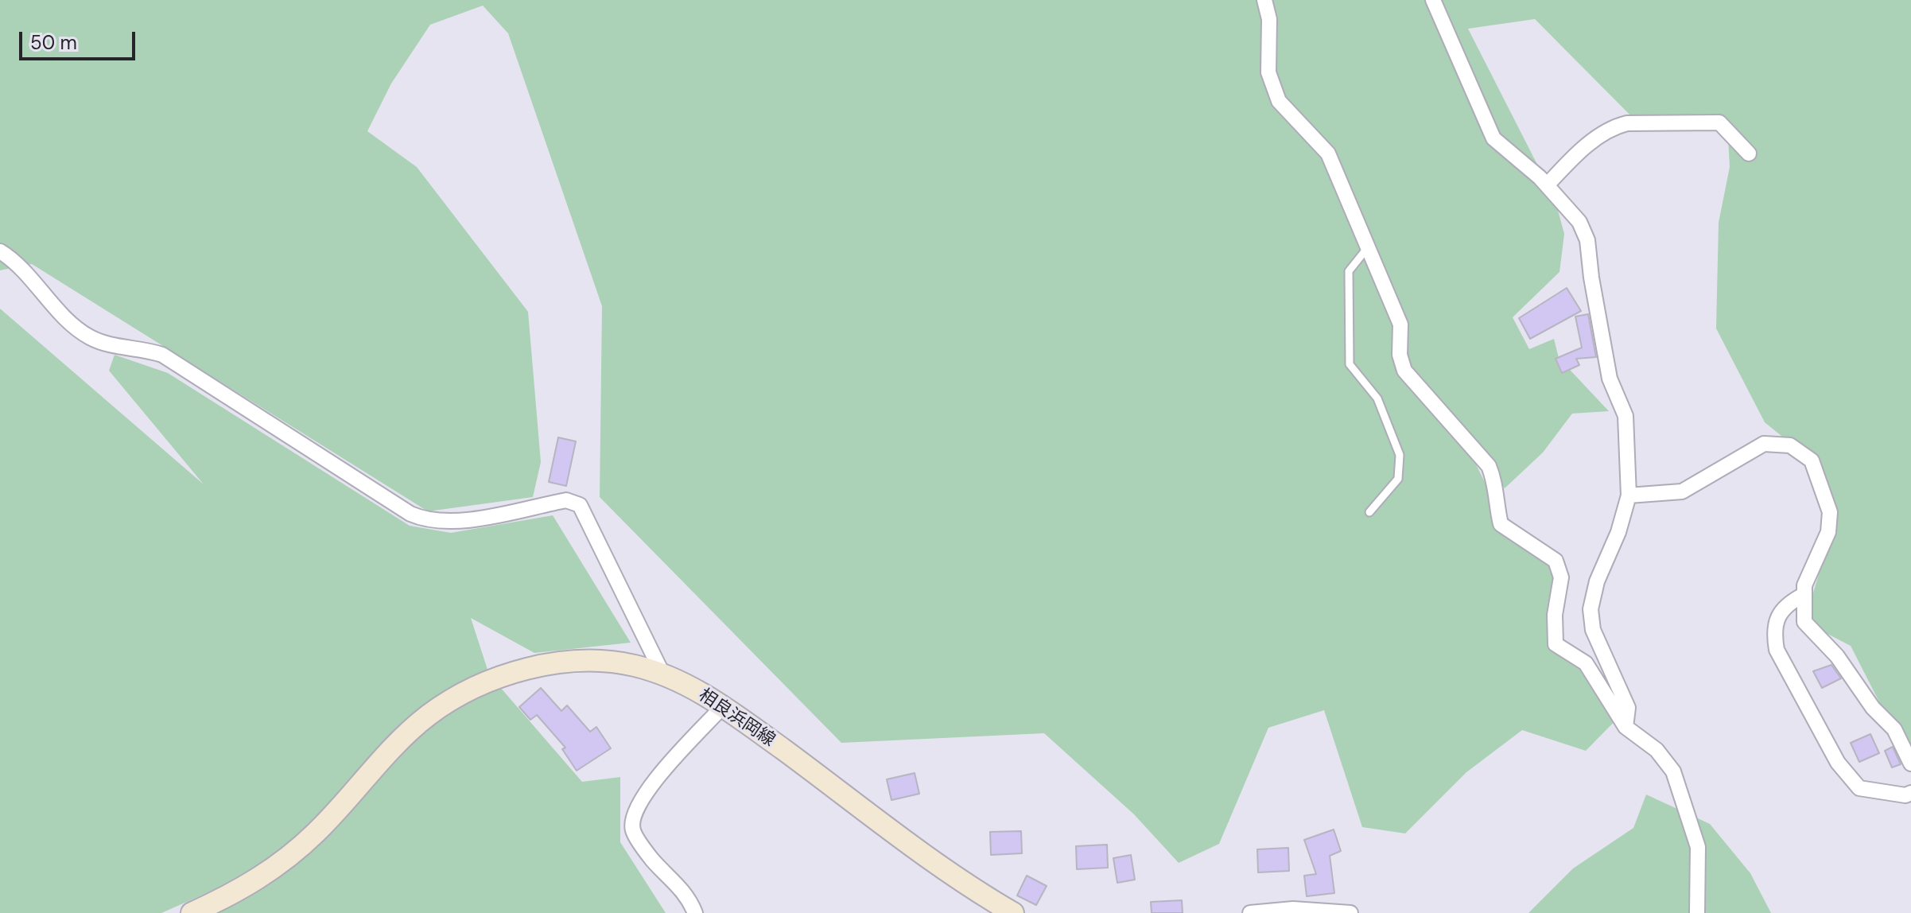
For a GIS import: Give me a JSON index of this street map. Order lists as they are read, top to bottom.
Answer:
{
  "streets": {
    "main road": ["相良浜岡線"]
  },
  "scale_bar": "50 m"
}
